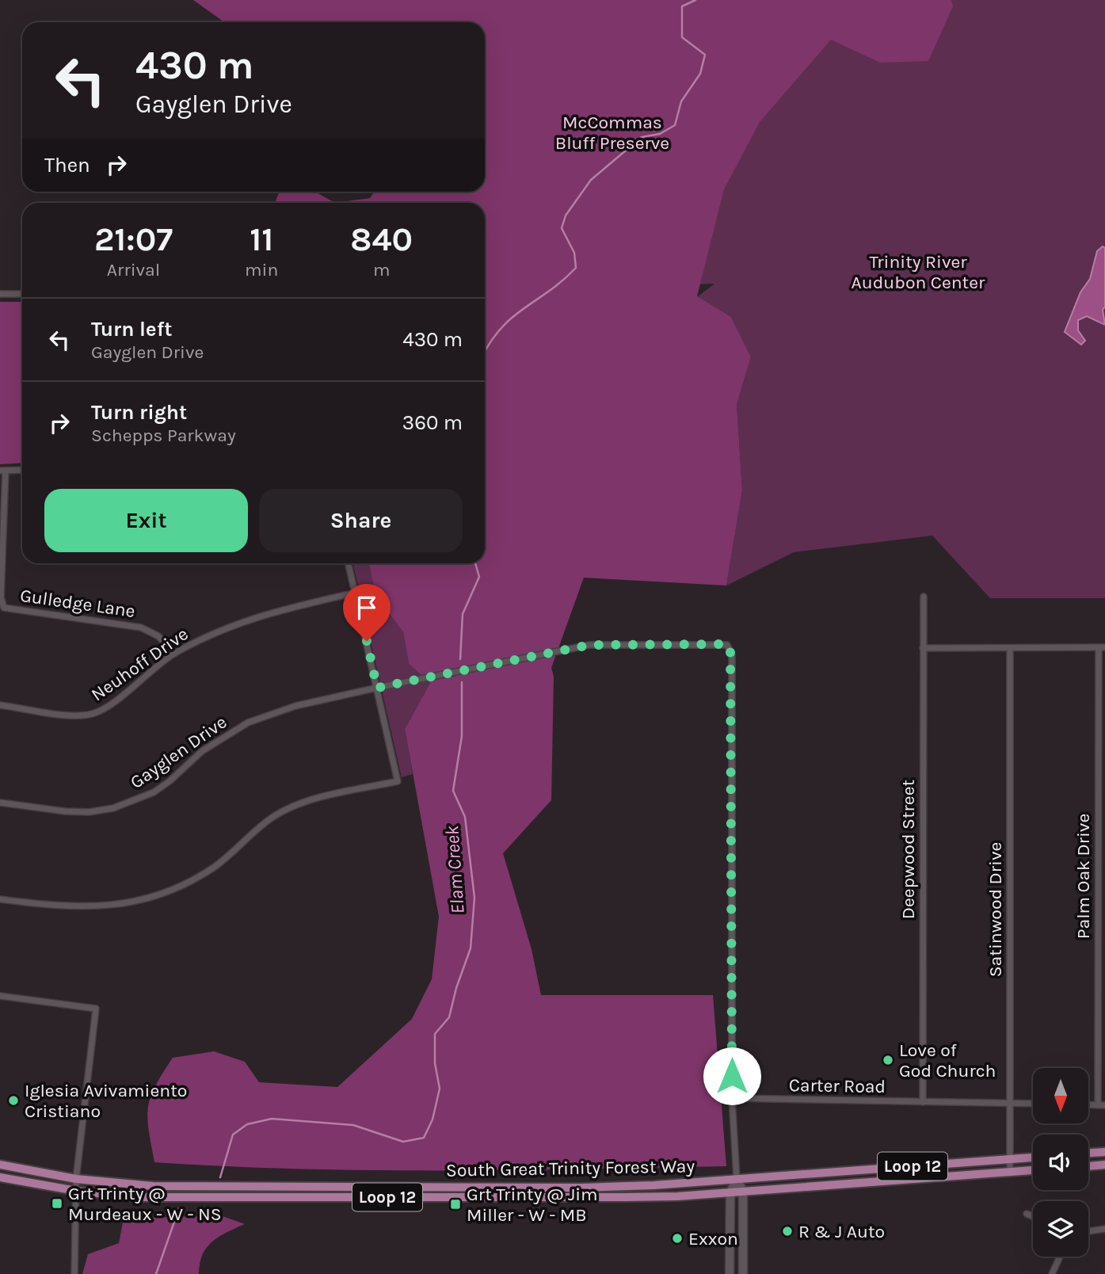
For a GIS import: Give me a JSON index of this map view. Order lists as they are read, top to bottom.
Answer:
{
  "streets": {
    "main road": ["Loop 12", "South Great Trinity Forest Way"],
    "street": [
      "Gulledge Lane",
      "Neuhoff Drive",
      "Gayglen Drive",
      "Deepwood Street",
      "Palm Oak Drive",
      "Satinwood Drive",
      "Carter Road"
    ]
  },
  "crossings": [
    ["Gulledge Lane", "Neuhoff Drive"],
    ["Gayglen Drive", "Carter Road"],
    ["Deepwood Street", "Carter Road"],
    ["Satinwood Drive", "Carter Road"],
    ["Satinwood Drive", "South Great Trinity Forest Way"]
  ],
  "water": ["Elam Creek"],
  "parks": ["McCommas Bluff Preserve", "Trinity River Audubon Center"],
  "places": {
    "other": [
      "Love of God Church",
      "Iglesia Avivamiento Cristiano",
      "R & J Auto",
      "Exxon"
    ],
    "transit": ["Grt Trinty @ Murdeaux - W - NS", "Grt Trinty @ Jim Miller - W - MB"]
  },
  "north": "bottom",
  "page": {
    "turn": ["430 m", "Gayglen Drive"],
    "then": "Then",
    "eta": [
      "21:07",
      "Arrival",
      "11",
      "min",
      "840",
      "m"
    ],
    "list": [
      {
        "name": "Turn left",
        "note": "Gayglen Drive",
        "value": "430 m"
      },
      {
        "name": "Turn right",
        "note": "Schepps Parkway",
        "value": "360 m"
      }
    ],
    "buttons": ["Exit", "Share"]
  }
}
